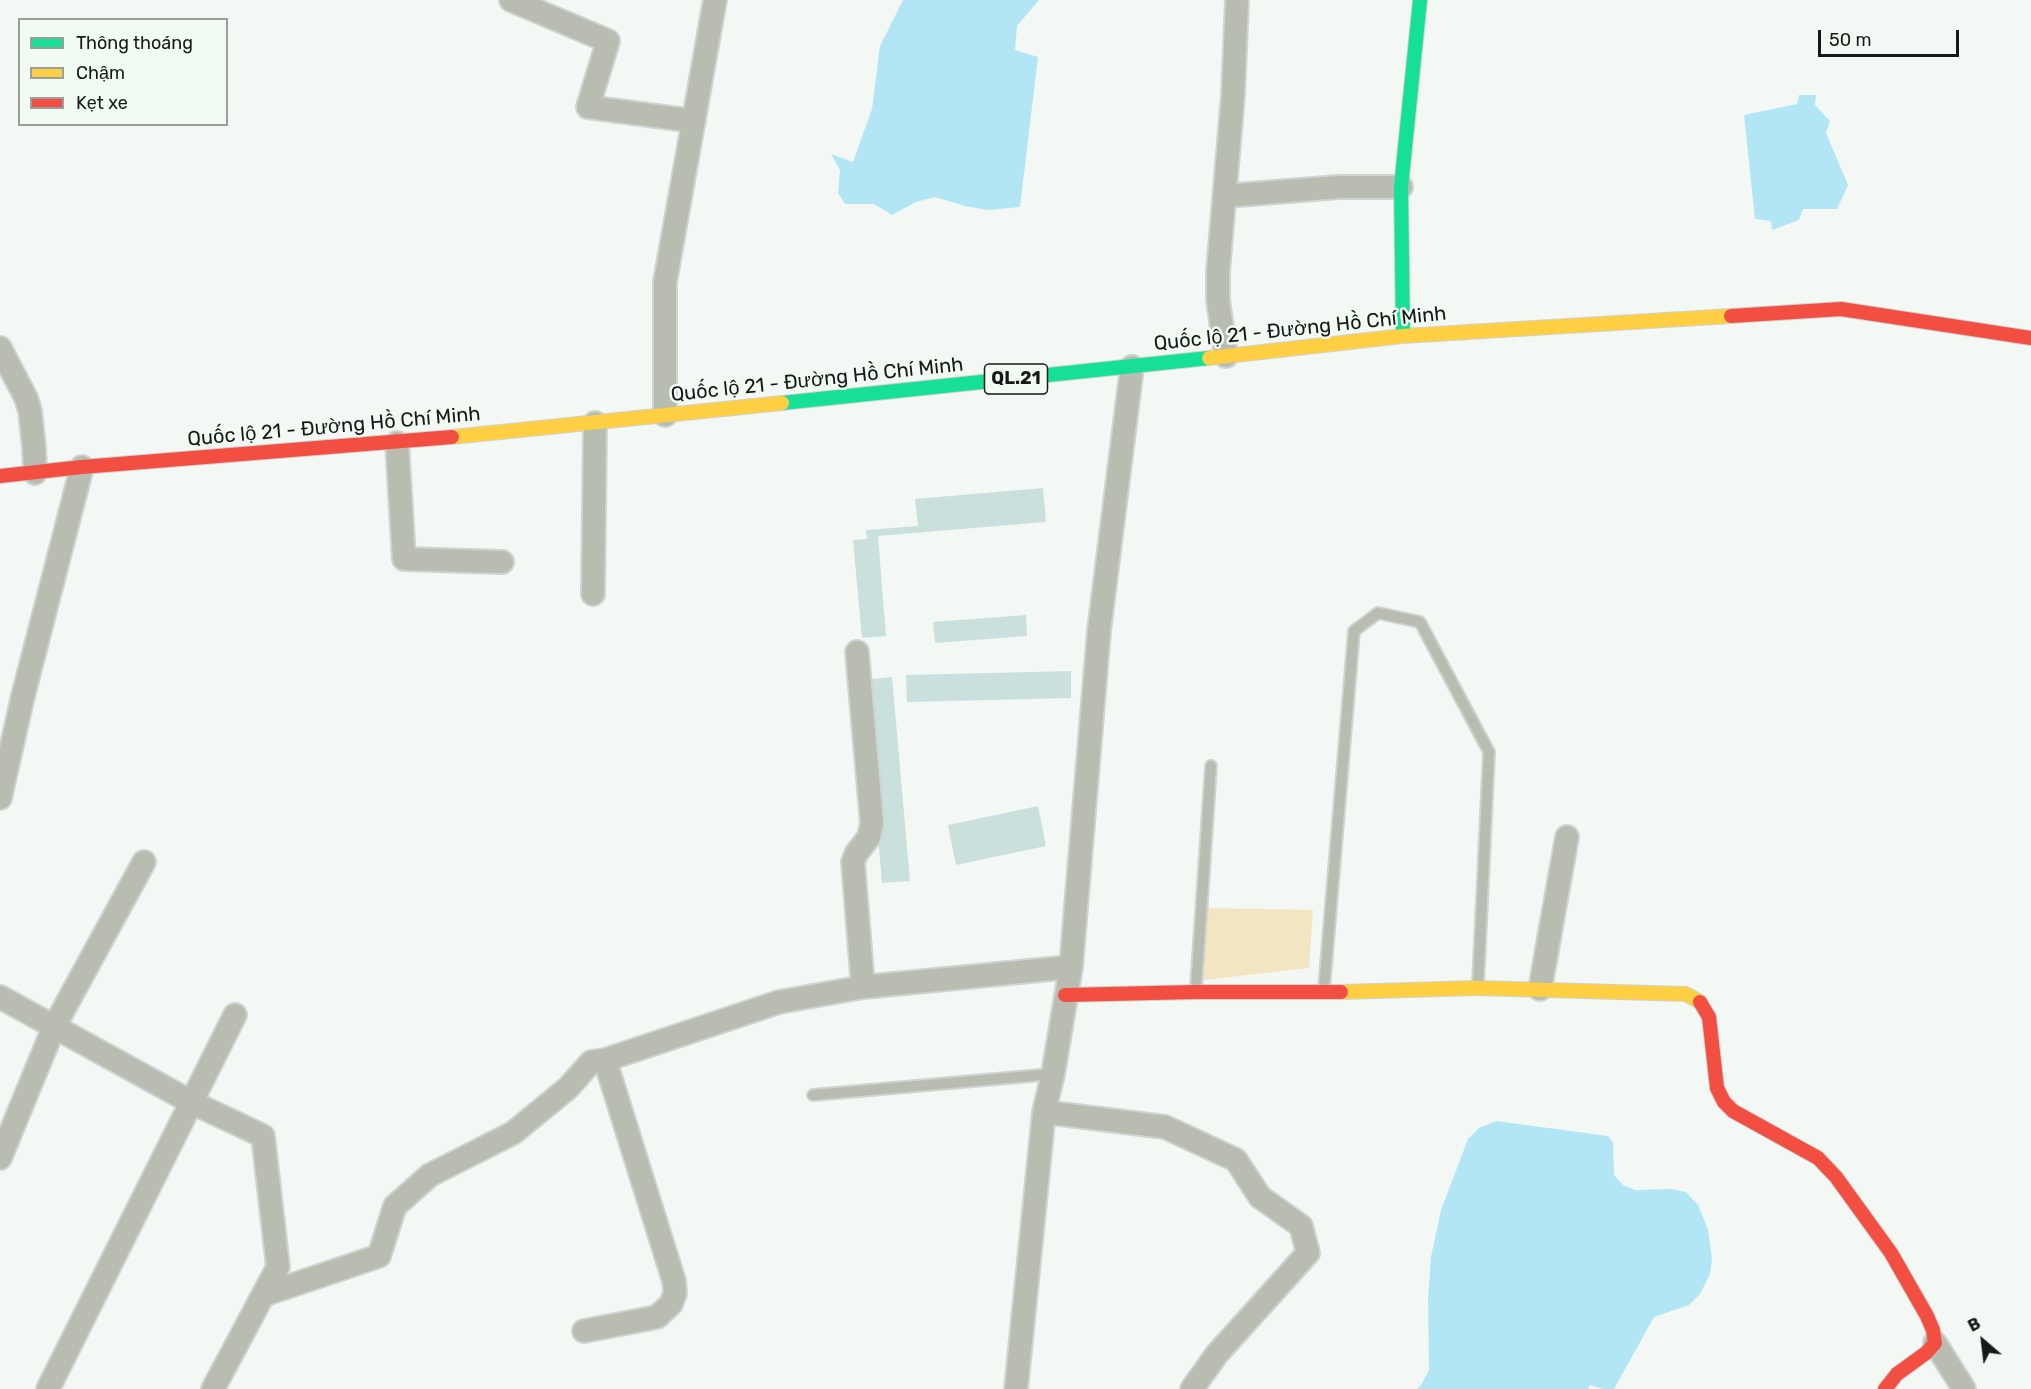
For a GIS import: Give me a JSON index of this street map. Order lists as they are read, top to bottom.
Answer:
{
  "streets": {
    "main road": ["Quốc lộ 21 - Đường Hồ Chí Minh", "QL.21"]
  },
  "legend": ["Thông thoáng", "Chậm", "Kẹt xe"],
  "scale_bar": "50 m",
  "north": "top left"
}
